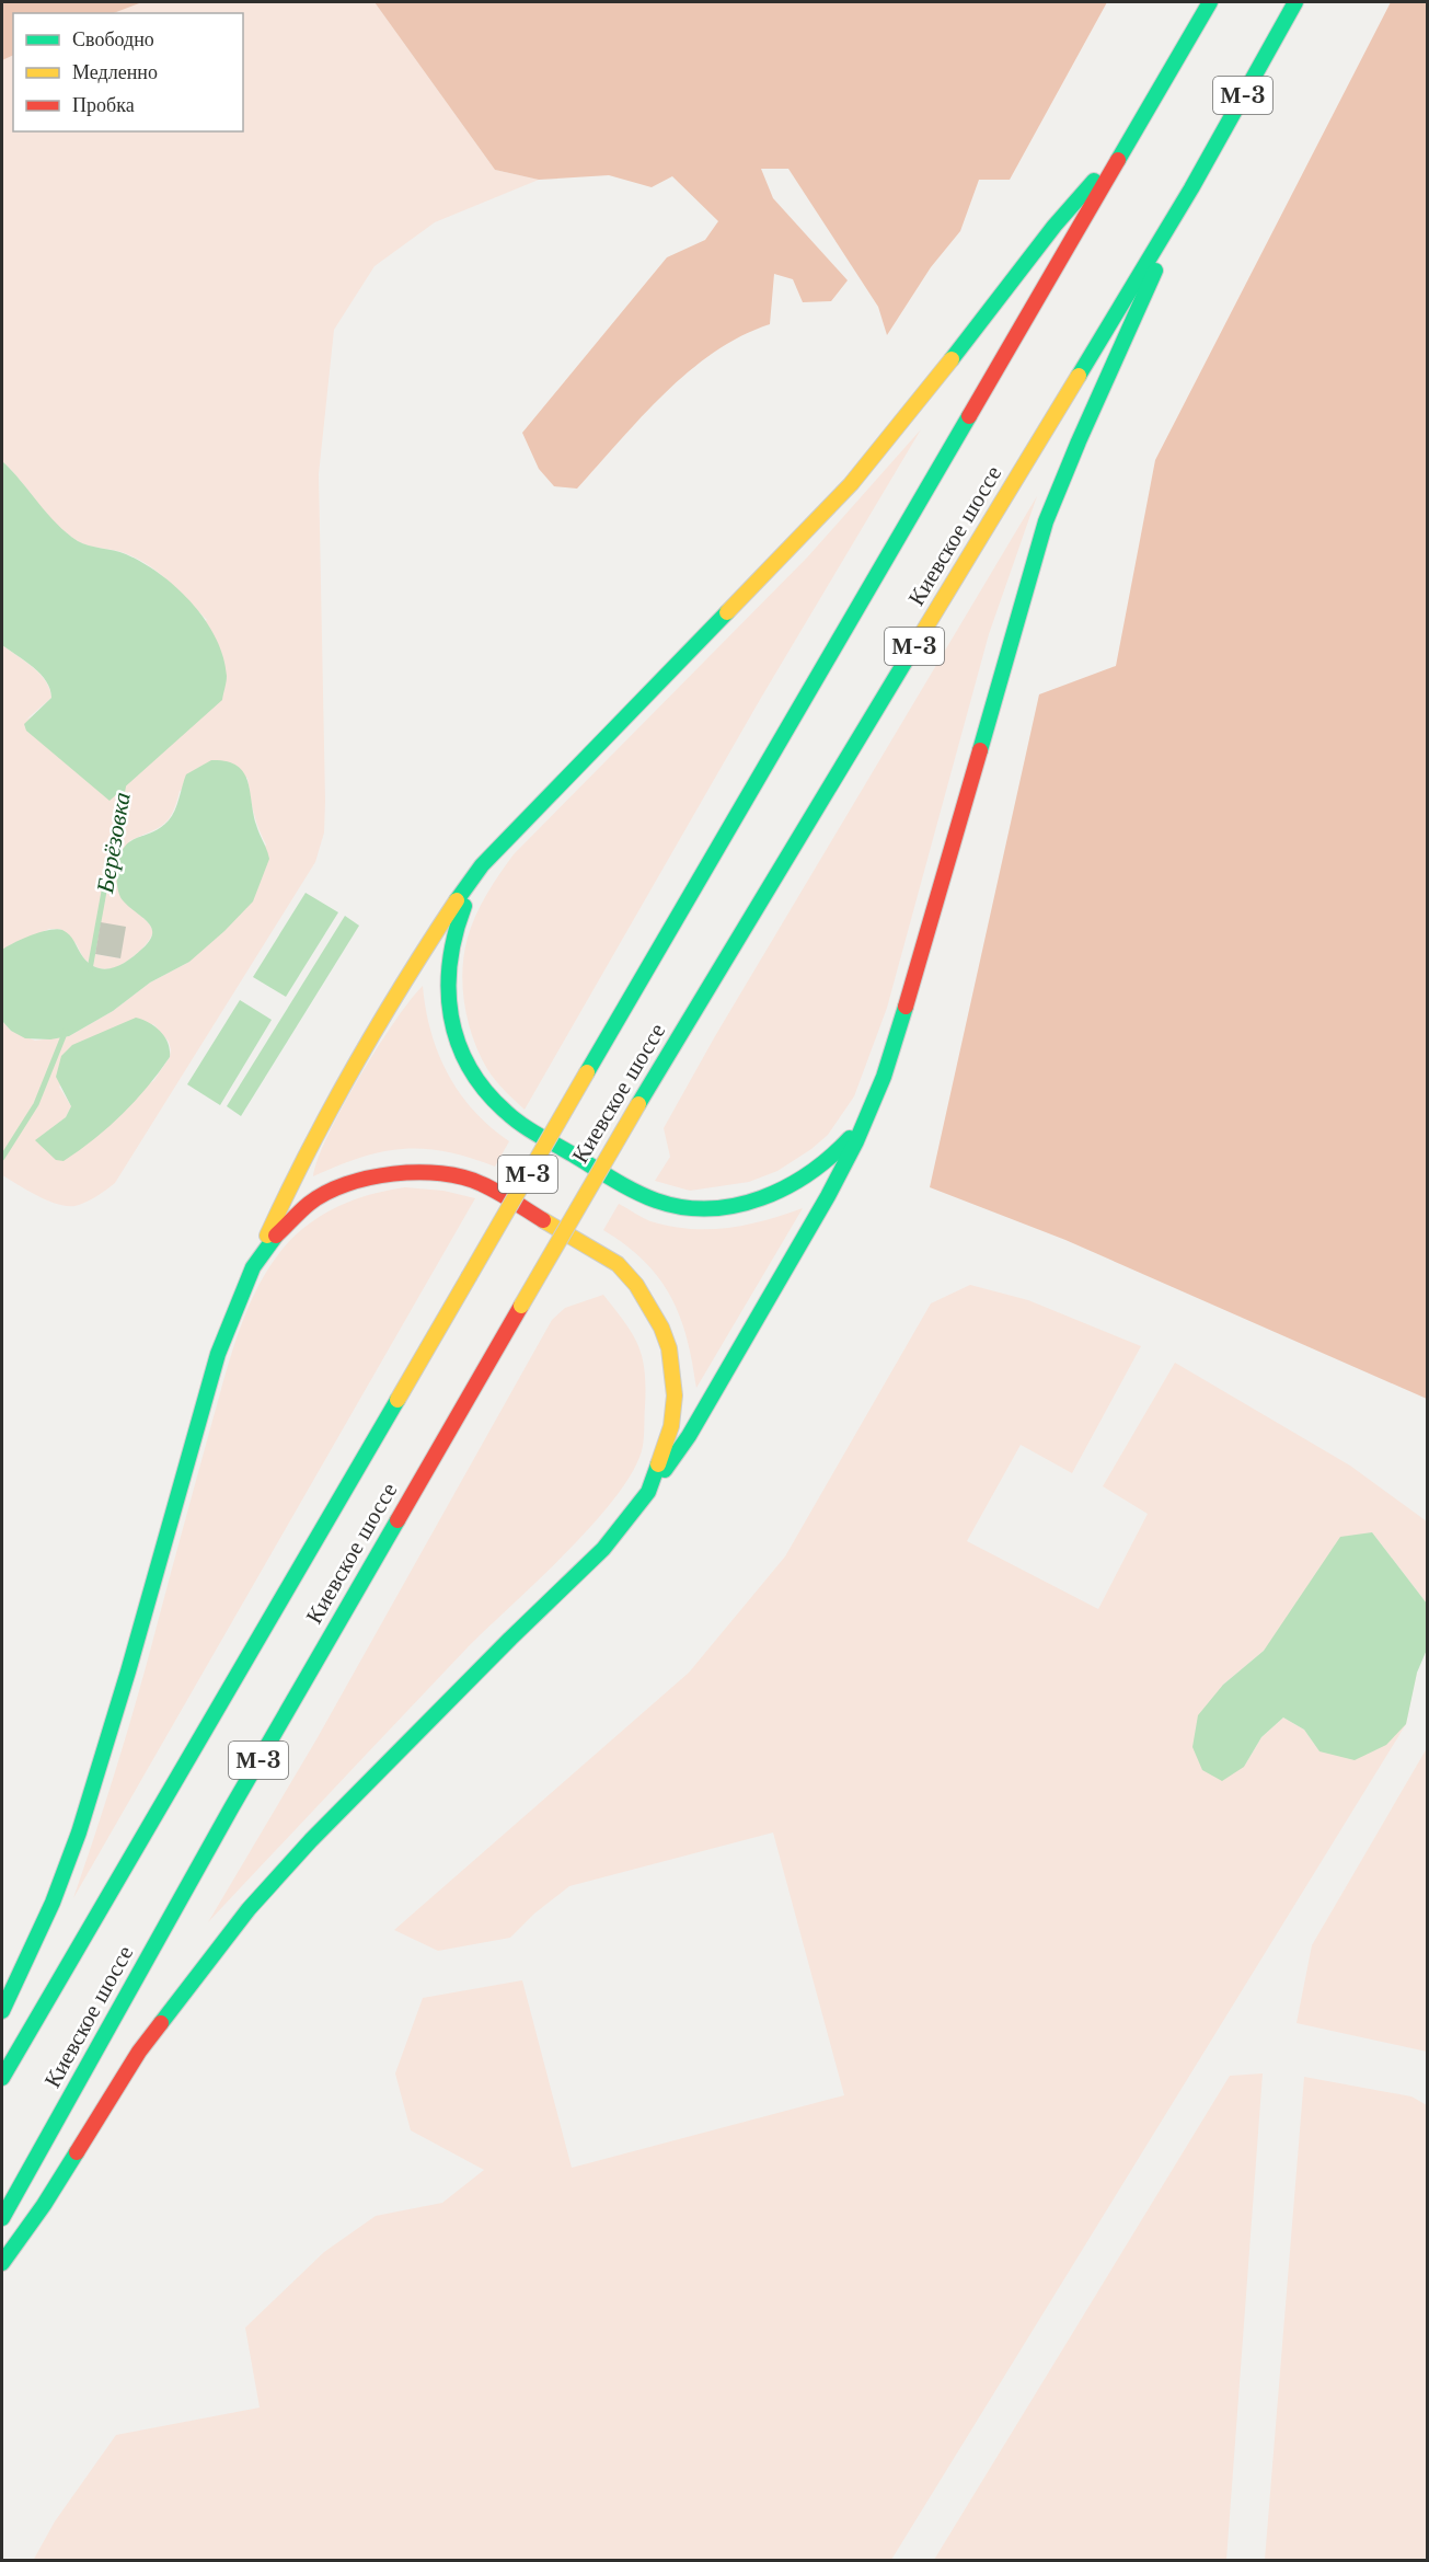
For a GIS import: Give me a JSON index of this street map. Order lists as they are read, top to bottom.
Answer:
{
  "streets": {
    "main road": ["М-3", "Киевское шоссе"]
  },
  "water": ["Берёзовка"],
  "legend": ["Свободно", "Медленно", "Пробка"]
}
